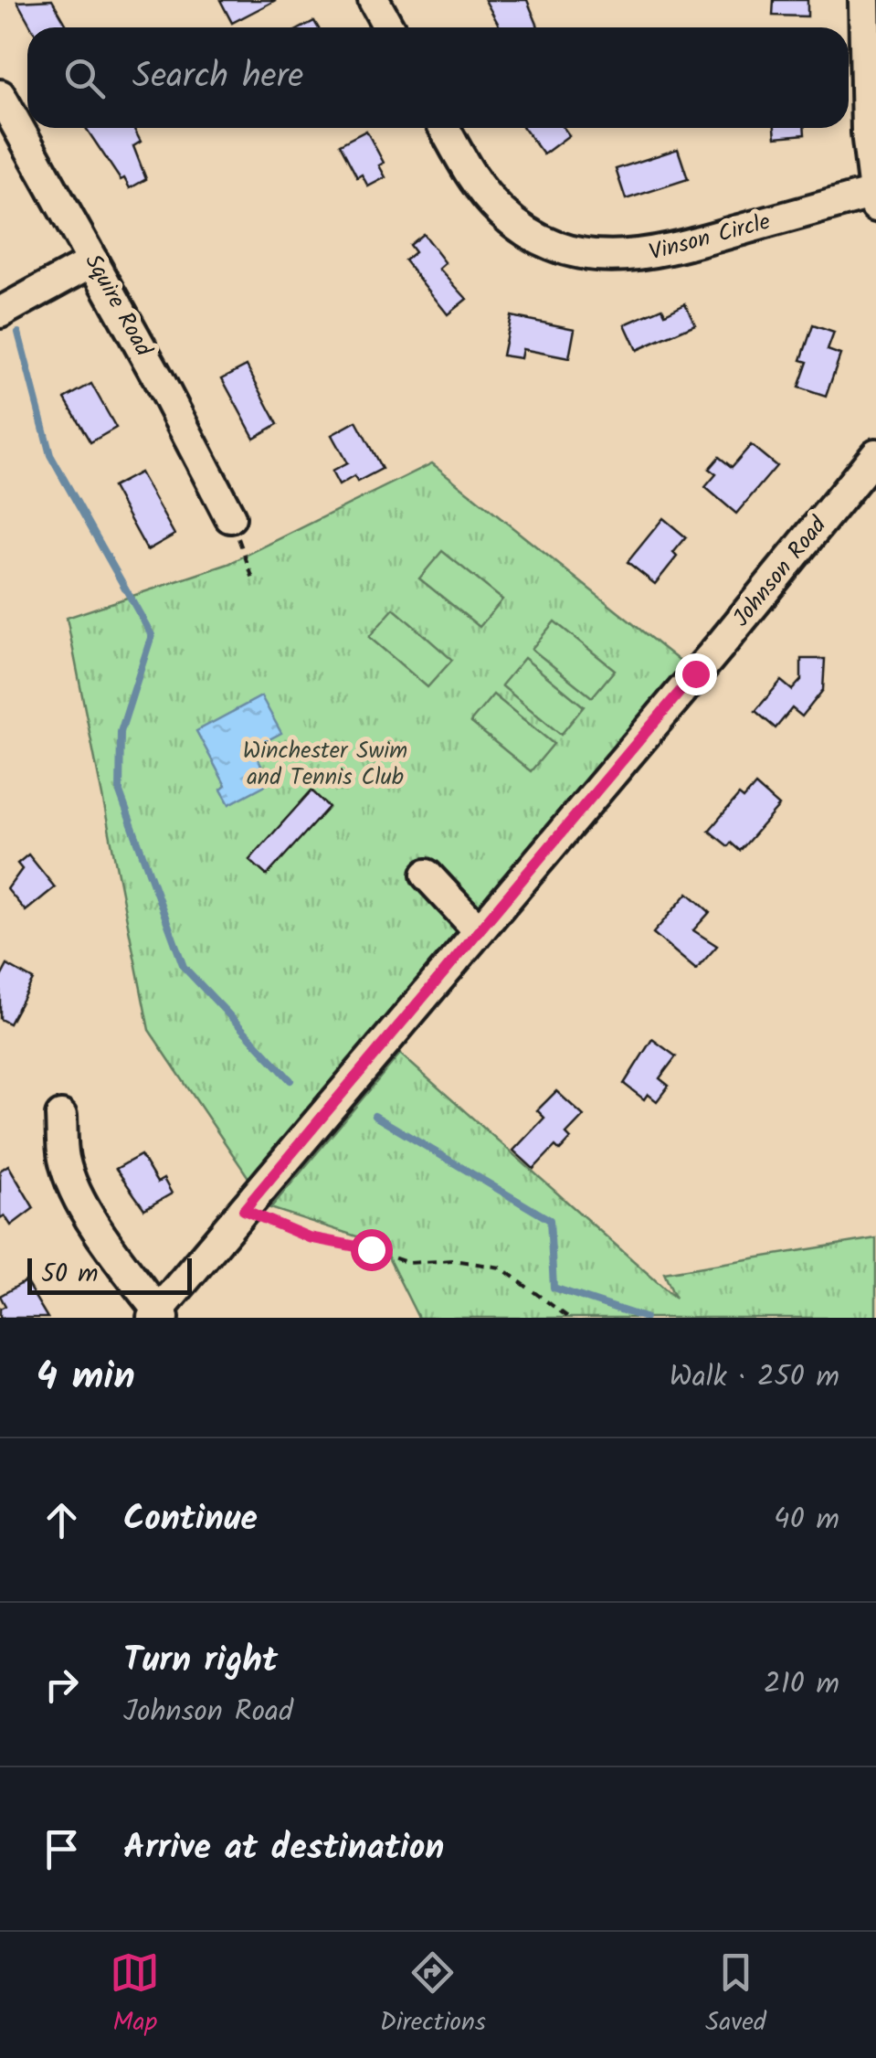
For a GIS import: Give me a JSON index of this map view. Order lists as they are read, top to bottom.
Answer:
{
  "streets": {
    "street": ["Vinson Circle", "Squire Road", "Johnson Road"]
  },
  "parks": ["Winchester Swim and Tennis Club"],
  "scale_bar": "50 m",
  "page": {
    "search": "Search here",
    "scale": "50 m",
    "heading": ["4 min", "Walk · 250 m"],
    "list": [
      ["Continue", "40 m"],
      ["Turn right", "Johnson Road", "210 m"],
      "Arrive at destination"
    ],
    "nav": ["Map", "Directions", "Saved"]
  }
}
